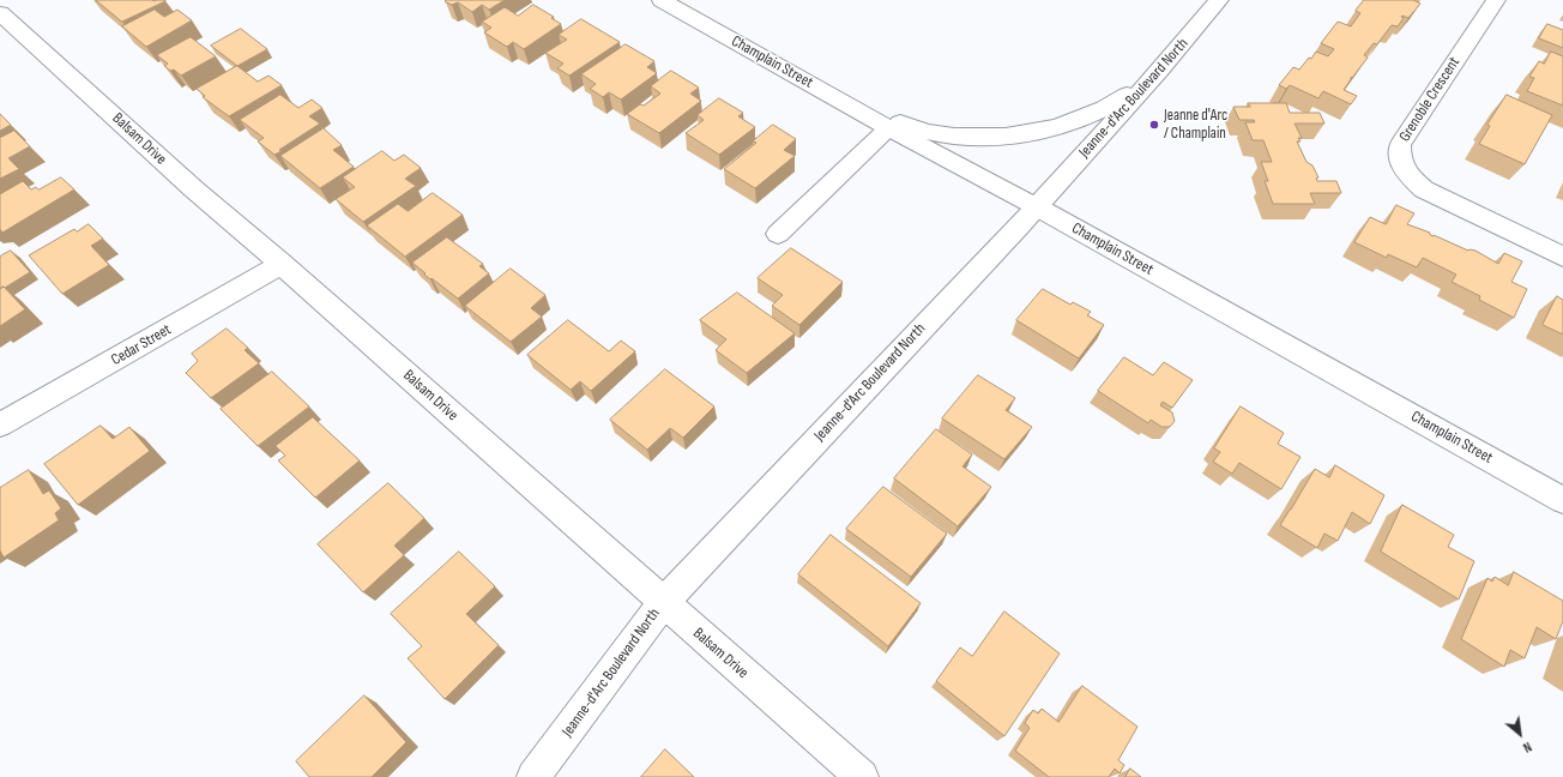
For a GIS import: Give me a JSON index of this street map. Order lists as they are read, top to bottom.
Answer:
{
  "streets": {
    "street": [
      "Champlain Street",
      "Jeanne-d'Arc Boulevard North",
      "Grenoble Crescent",
      "Balsam Drive",
      "Cedar Street"
    ]
  },
  "crossings": [
    ["Champlain Street", "Jeanne-d'Arc Boulevard North"],
    ["Jeanne-d'Arc Boulevard North", "Balsam Drive"],
    ["Balsam Drive", "Cedar Street"]
  ],
  "places": ["Jeanne d'Arc / Champlain"],
  "north": "bottom right"
}
